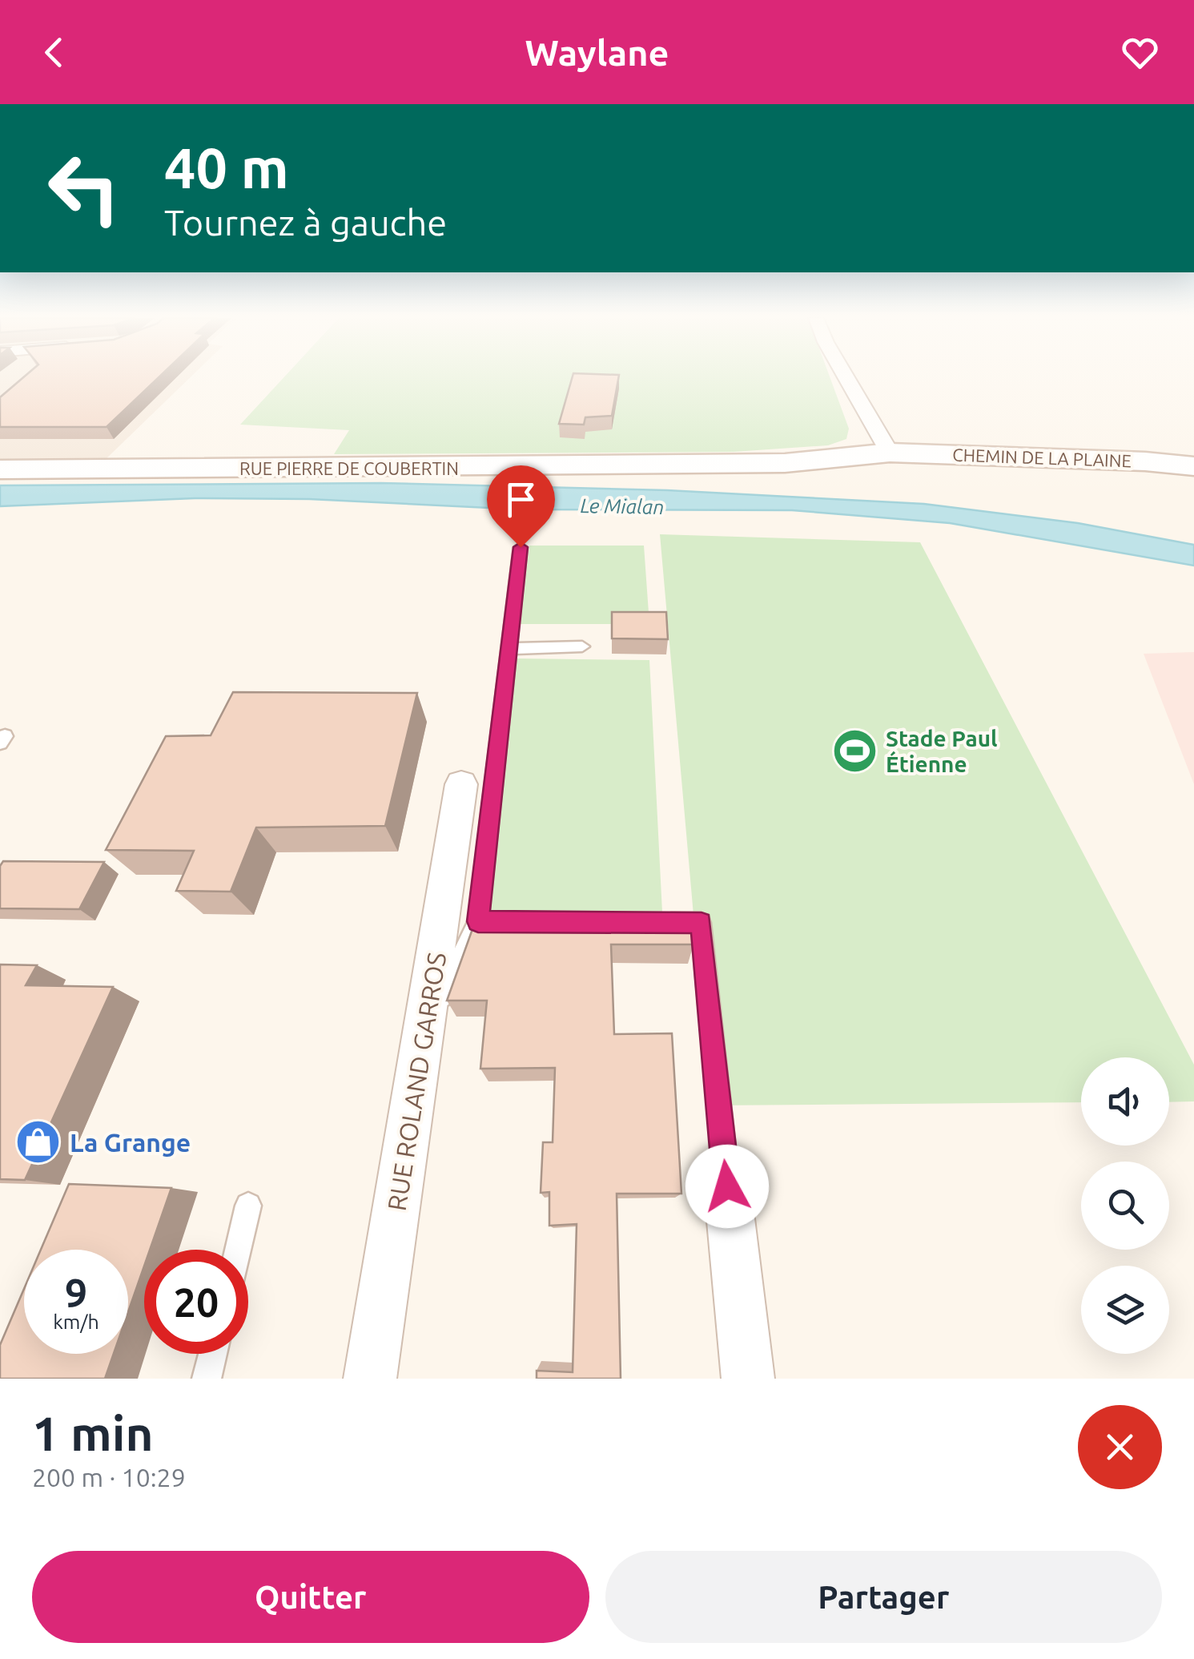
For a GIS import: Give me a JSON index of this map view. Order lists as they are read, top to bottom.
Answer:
{
  "streets": {
    "street": ["CHEMIN DE LA PLAINE", "RUE PIERRE DE COUBERTIN", "RUE ROLAND GARROS"]
  },
  "crossings": [
    ["CHEMIN DE LA PLAINE", "RUE PIERRE DE COUBERTIN"]
  ],
  "water": ["Le Mialan"],
  "places": {
    "sports": ["Stade Paul Étienne"],
    "shop": ["La Grange"]
  },
  "page": {
    "header": "Waylane",
    "turn": ["40 m", "Tournez à gauche"],
    "speed": "9 km/h",
    "limit": "20",
    "heading": ["1 min", "200 m · 10:29"],
    "buttons": ["Quitter", "Partager"]
  }
}
